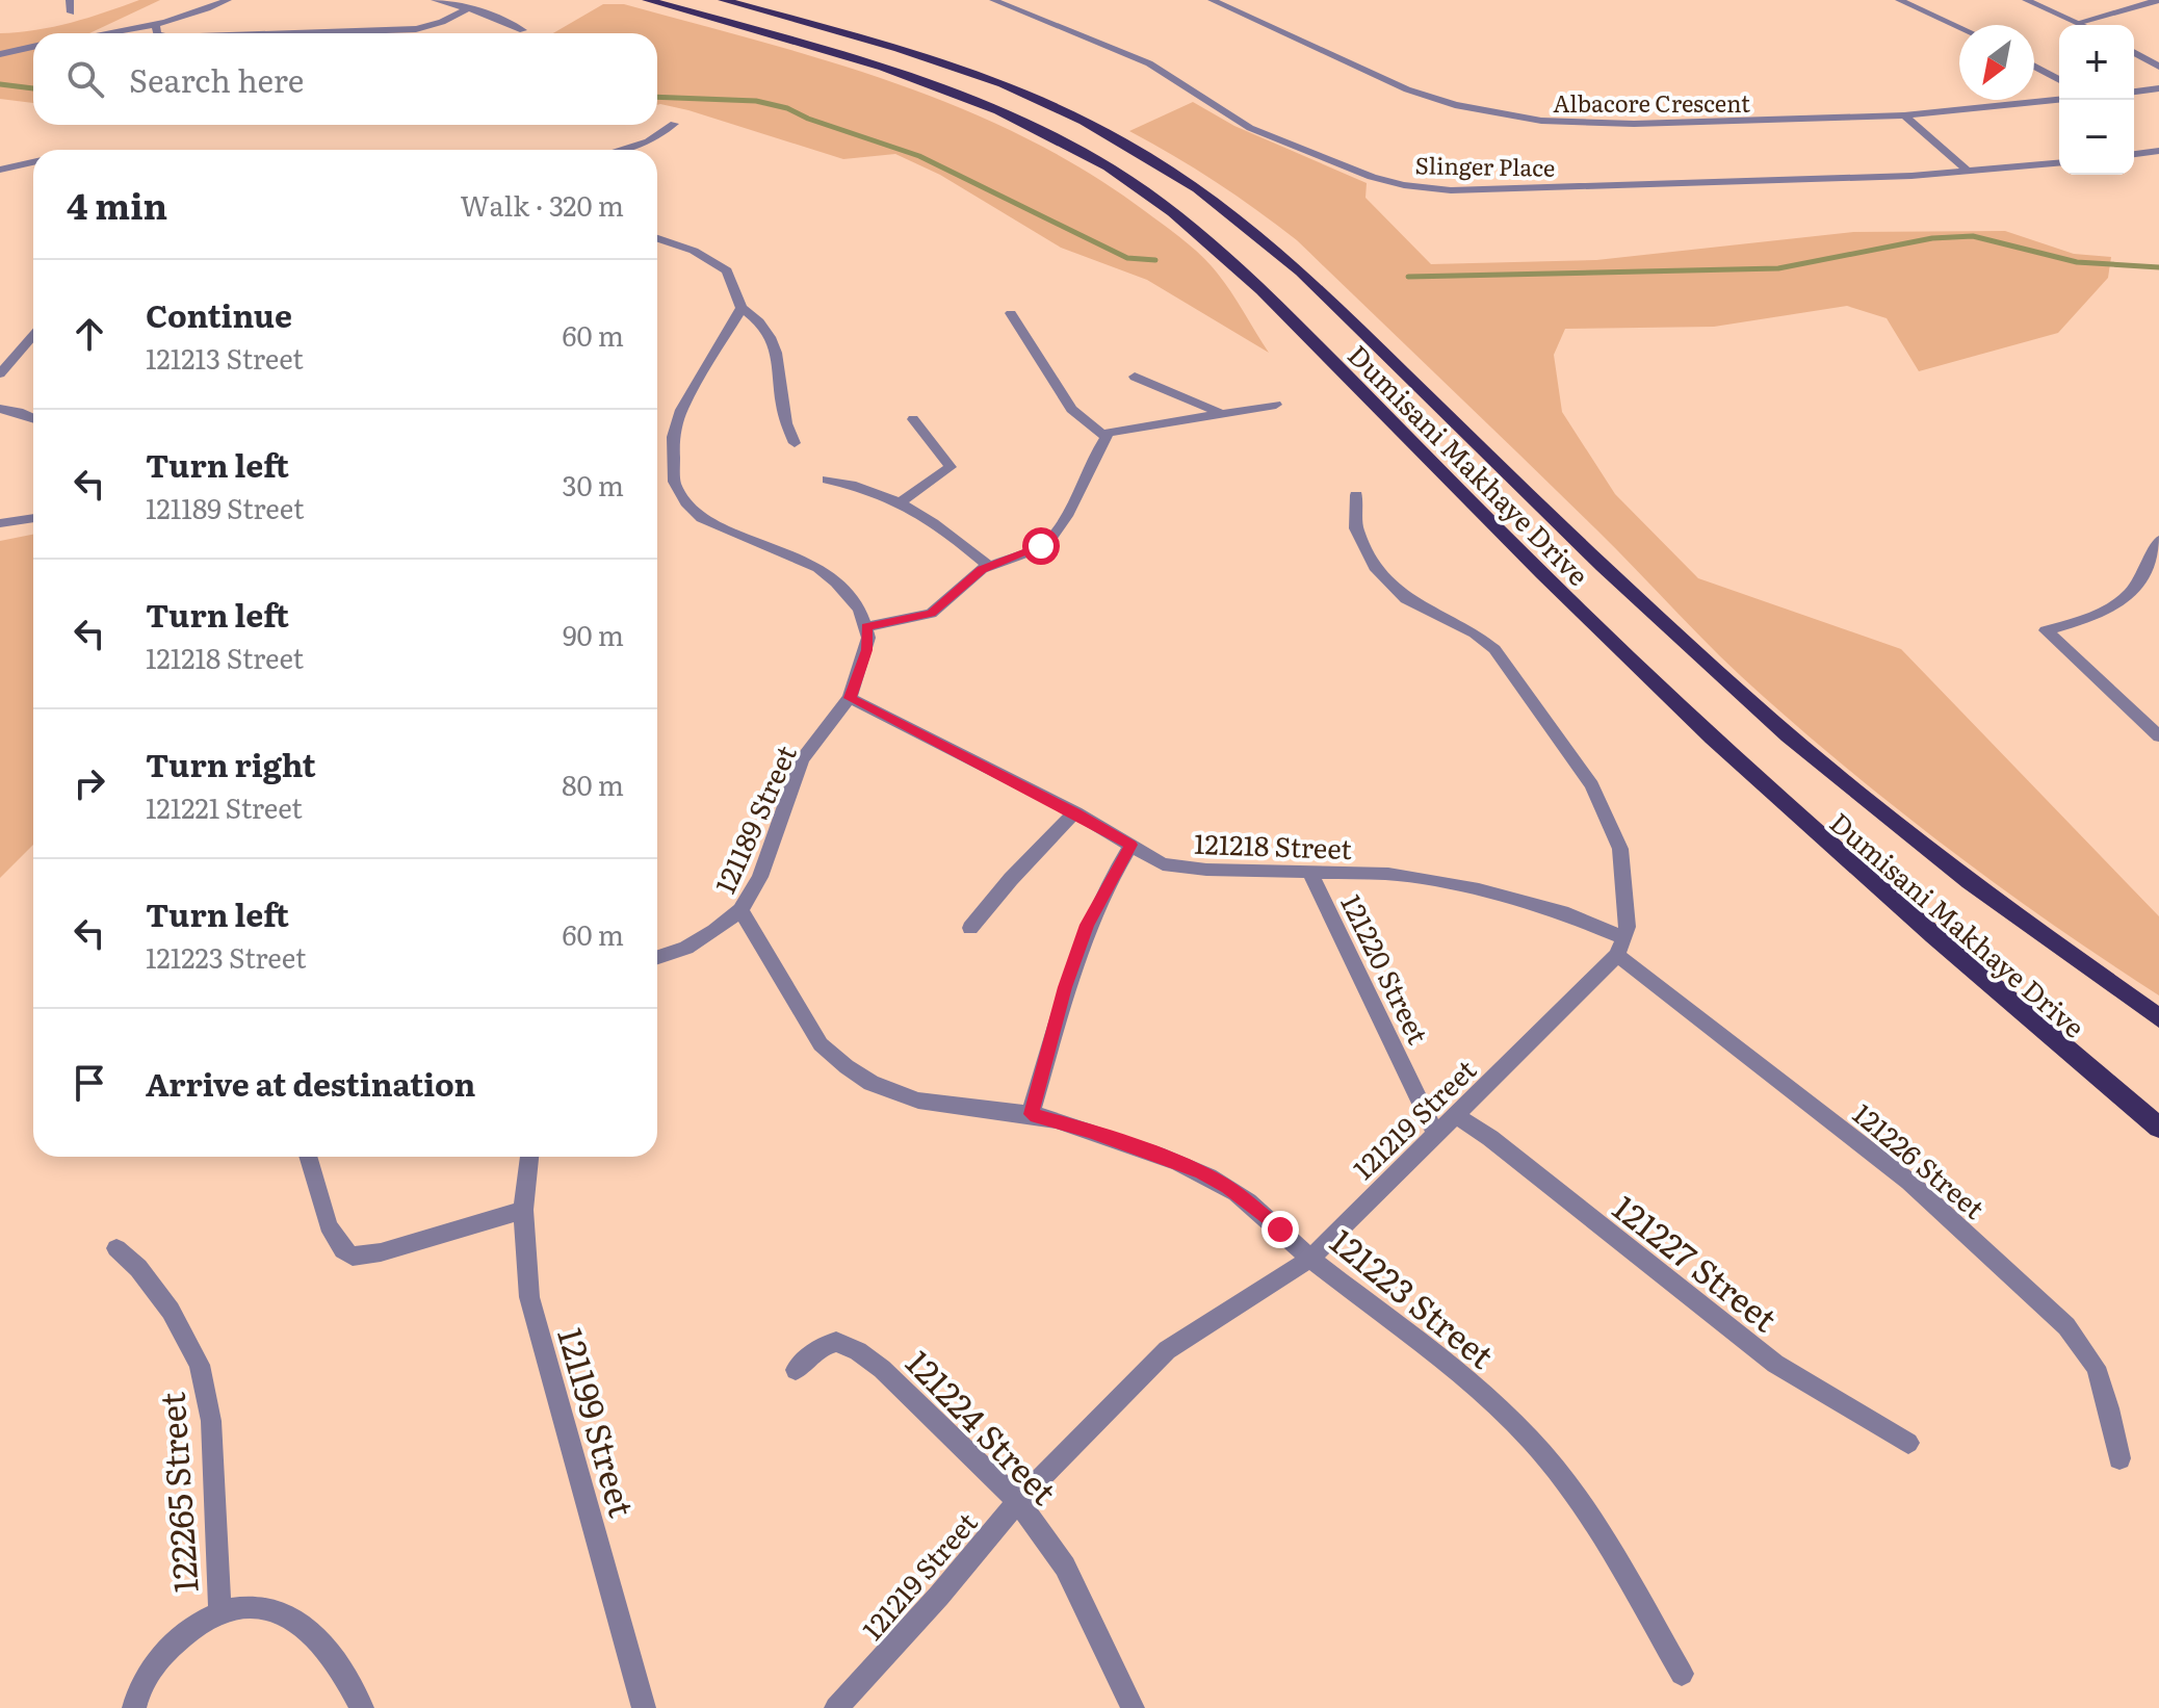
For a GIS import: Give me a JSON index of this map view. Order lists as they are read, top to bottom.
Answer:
{
  "streets": {
    "main road": ["Dumisani Makhaye Drive"],
    "street": [
      "Albacore Crescent",
      "Slinger Place",
      "121189 Street",
      "121218 Street",
      "121220 Street",
      "121219 Street",
      "121226 Street",
      "121227 Street",
      "121223 Street",
      "121199 Street",
      "121224 Street",
      "122265 Street"
    ]
  },
  "crossings": [
    ["121189 Street", "121218 Street"],
    ["121189 Street", "121223 Street"],
    ["121218 Street", "121220 Street"],
    ["121218 Street", "121219 Street"],
    ["121218 Street", "121226 Street"],
    ["121220 Street", "121219 Street"],
    ["121219 Street", "121226 Street"],
    ["121219 Street", "121227 Street"],
    ["121219 Street", "121223 Street"],
    ["121219 Street", "121224 Street"]
  ],
  "north": "bottom left",
  "page": {
    "map_buttons": ["+", "−"],
    "search": "Search here",
    "heading": ["4 min", "Walk · 320 m"],
    "list": [
      ["Continue", "121213 Street", "60 m"],
      ["Turn left", "121189 Street", "30 m"],
      ["Turn left", "121218 Street", "90 m"],
      ["Turn right", "121221 Street", "80 m"],
      ["Turn left", "121223 Street", "60 m"],
      "Arrive at destination"
    ]
  }
}
